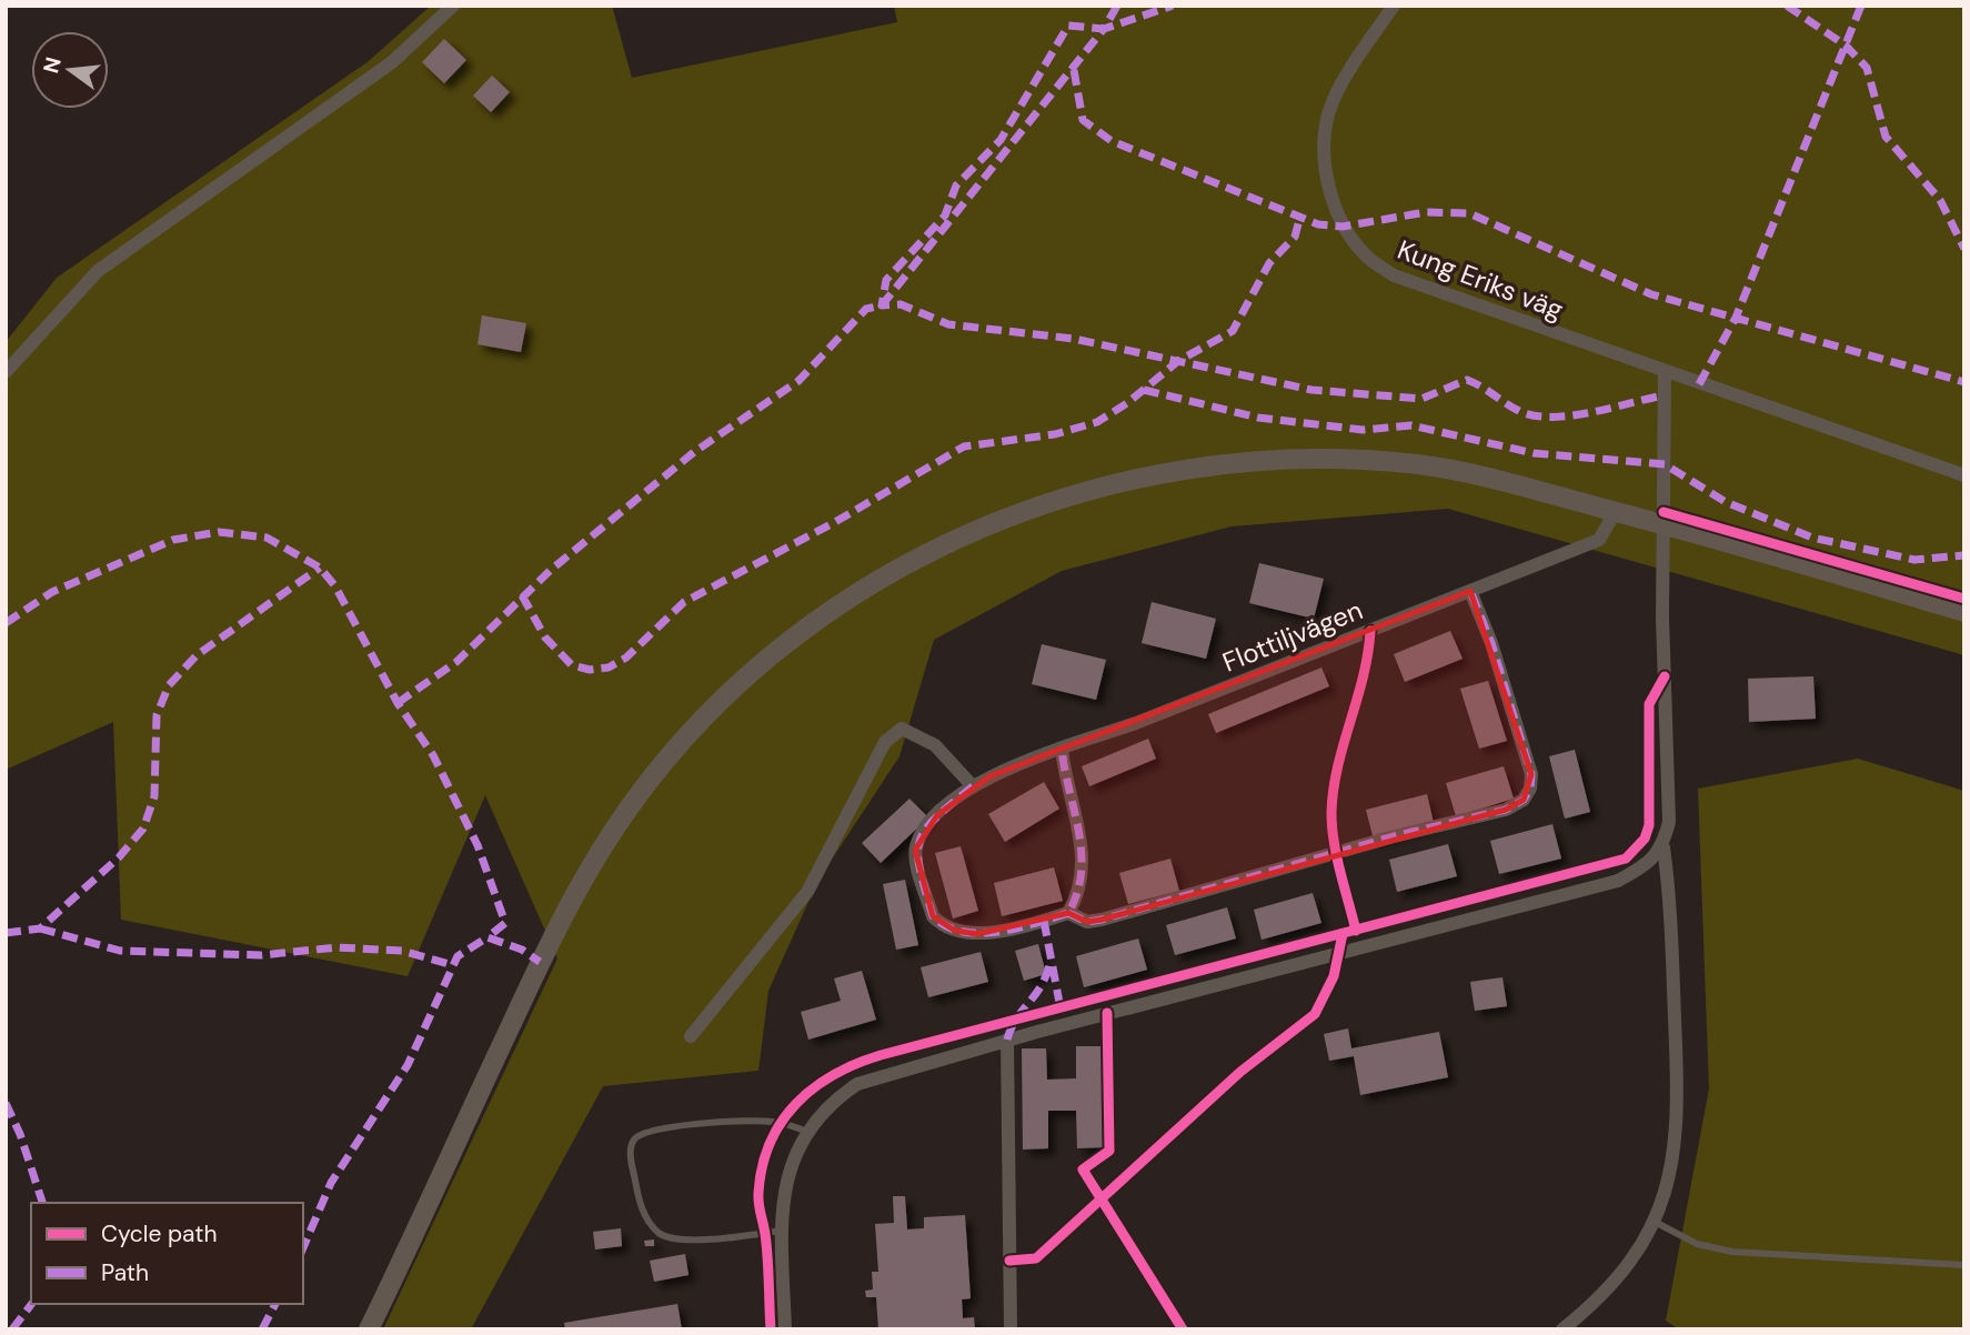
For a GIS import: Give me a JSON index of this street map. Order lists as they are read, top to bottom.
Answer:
{
  "streets": {
    "street": ["Kung Eriks väg", "Flottiljvägen"]
  },
  "legend": ["Cycle path", "Path"],
  "north": "left"
}
